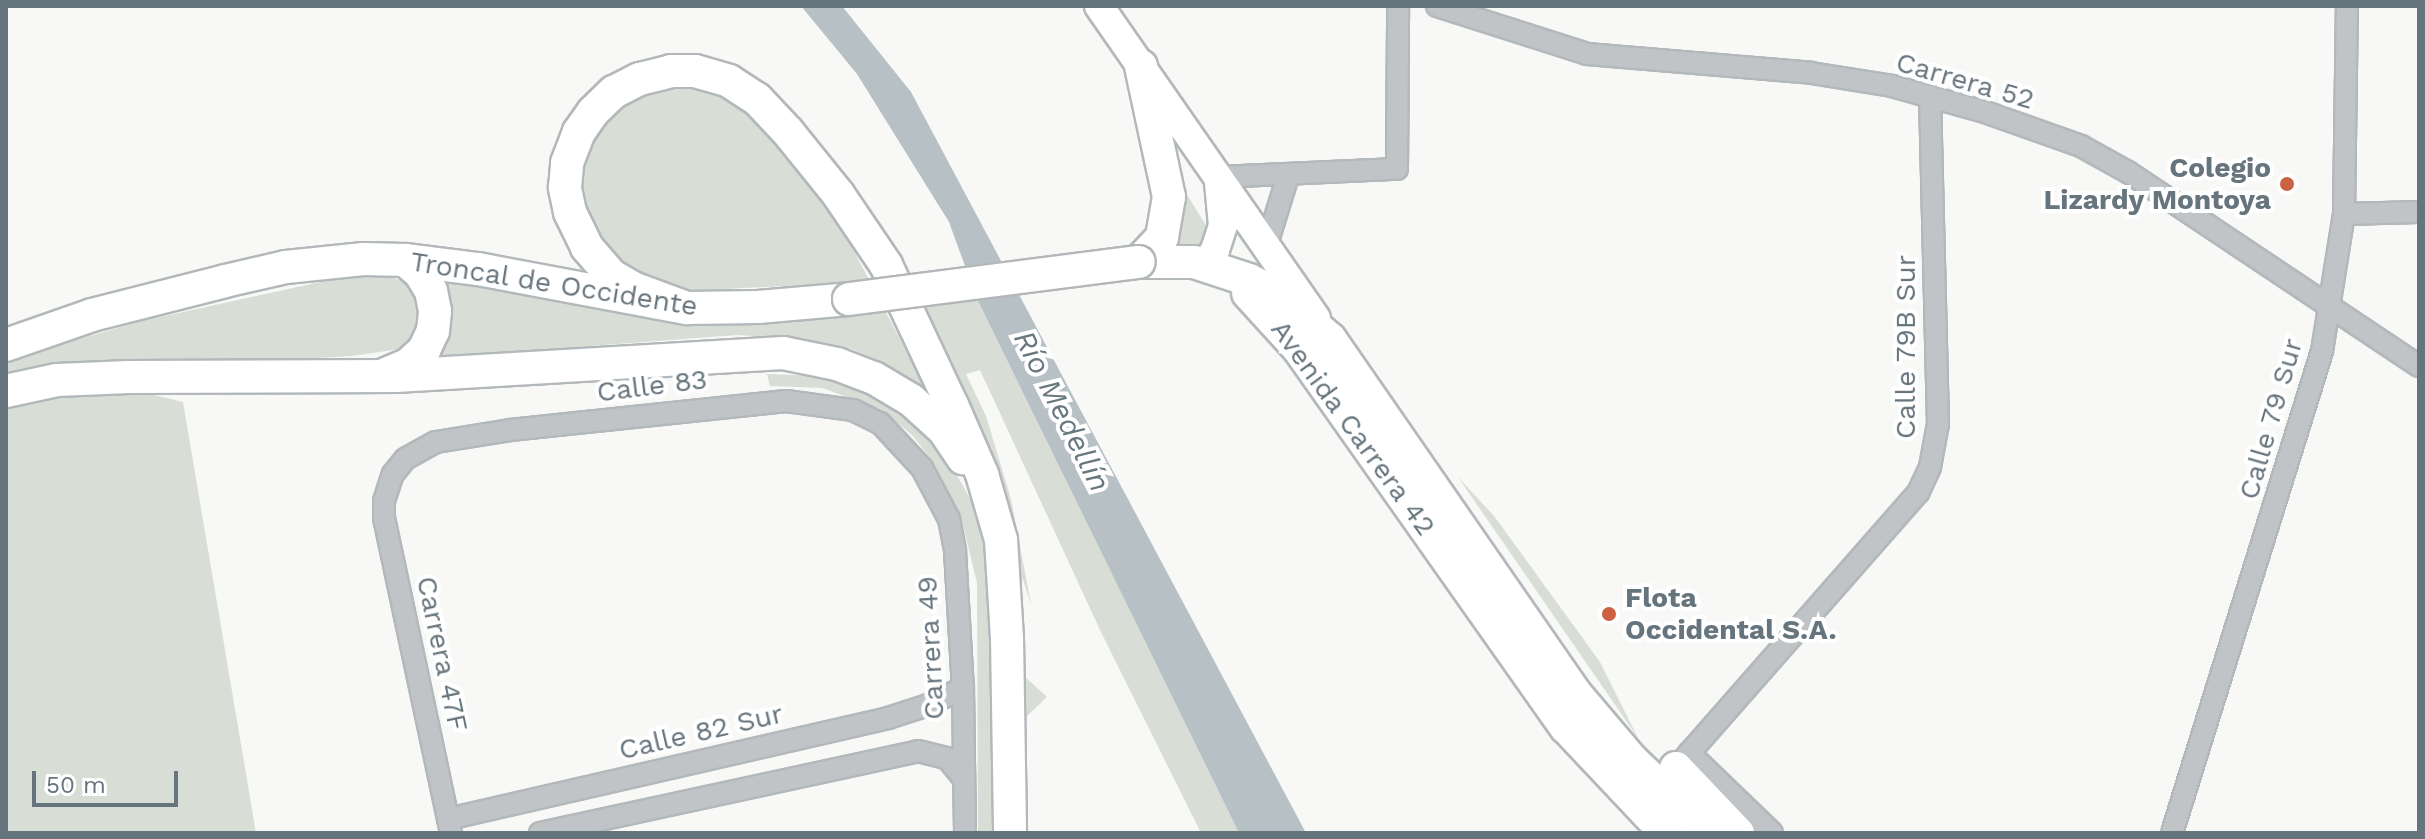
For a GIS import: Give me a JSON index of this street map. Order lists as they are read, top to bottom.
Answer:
{
  "streets": {
    "highway": ["Troncal de Occidente", "Avenida Carrera 42"],
    "street": [
      "Carrera 52",
      "Calle 79B Sur",
      "Calle 83",
      "Calle 79 Sur",
      "Carrera 49",
      "Carrera 47F",
      "Calle 82 Sur"
    ]
  },
  "crossings": [
    ["Carrera 52", "Calle 79B Sur"],
    ["Carrera 52", "Calle 79 Sur"],
    ["Troncal de Occidente", "Avenida Carrera 42"],
    ["Calle 79B Sur", "Avenida Carrera 42"],
    ["Calle 83", "Carrera 49"],
    ["Calle 83", "Carrera 47F"],
    ["Carrera 49", "Calle 82 Sur"],
    ["Carrera 47F", "Calle 82 Sur"]
  ],
  "water": ["Río Medellín"],
  "places": ["Colegio Lizardy Montoya", "Flota Occidental S.A."],
  "scale_bar": "50 m"
}
